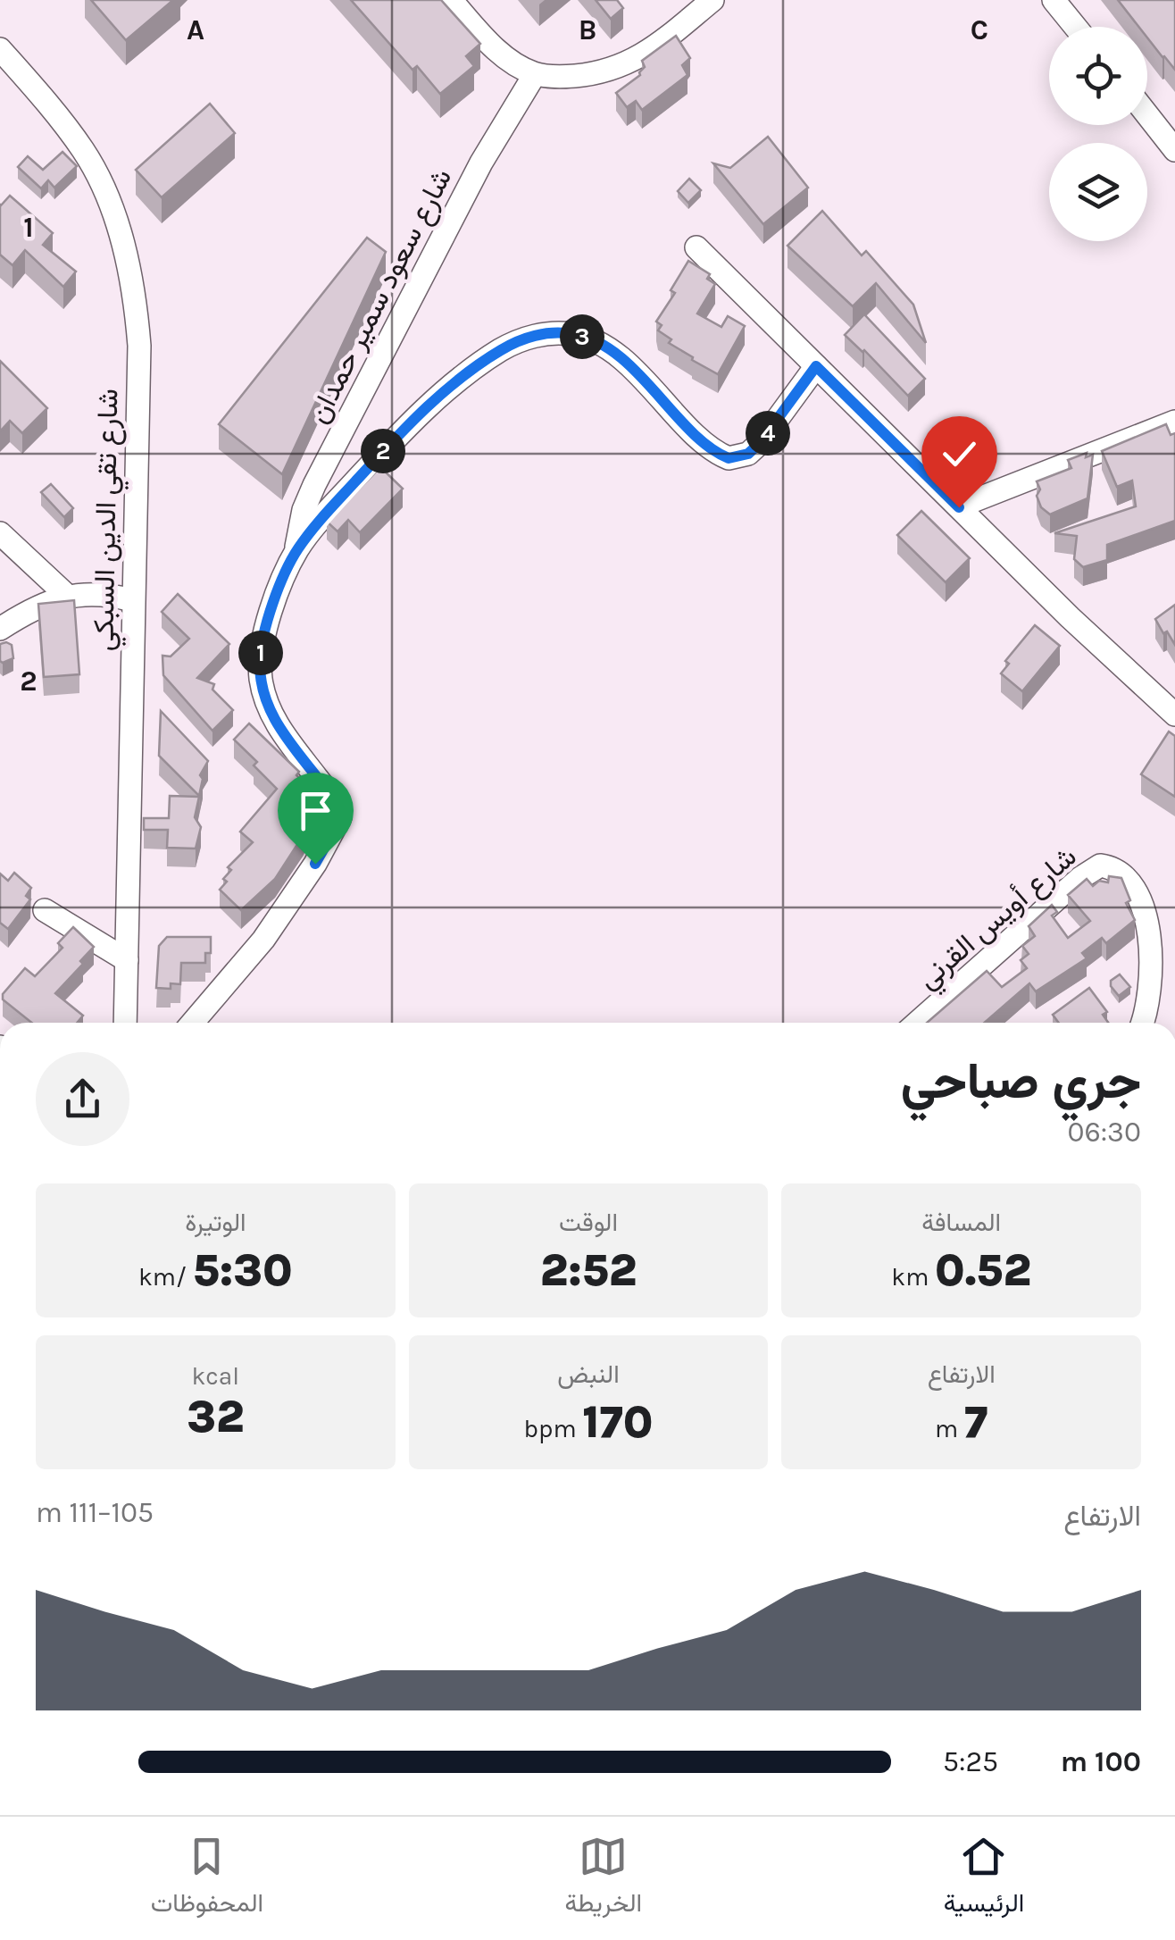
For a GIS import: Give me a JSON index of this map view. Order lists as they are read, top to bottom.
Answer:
{
  "streets": {
    "street": ["شارع سعود سمير حمدان", "شارع تقي الدين السبكي", "شارع أويس القرني"]
  },
  "page": {
    "pins": [
      "3",
      "4",
      "2",
      "1"
    ],
    "heading": ["جري صباحي", "06:30"],
    "stats": [
      ["المسافة", "0.52 km"],
      ["الوقت", "2:52"],
      ["الوتيرة", "5:30 /km"],
      ["الارتفاع", "7 m"],
      ["النبض", "170 bpm"],
      ["kcal", "32"]
    ],
    "chart": ["الارتفاع", "105–111 m"],
    "list": [
      {
        "name": "100 m",
        "note": "5:25"
      }
    ],
    "tabs": ["الرئيسية", "الخريطة", "المحفوظات"]
  },
  "grid": {
    "columns": ["A", "B", "C"],
    "rows": ["1", "2"]
  }
}
